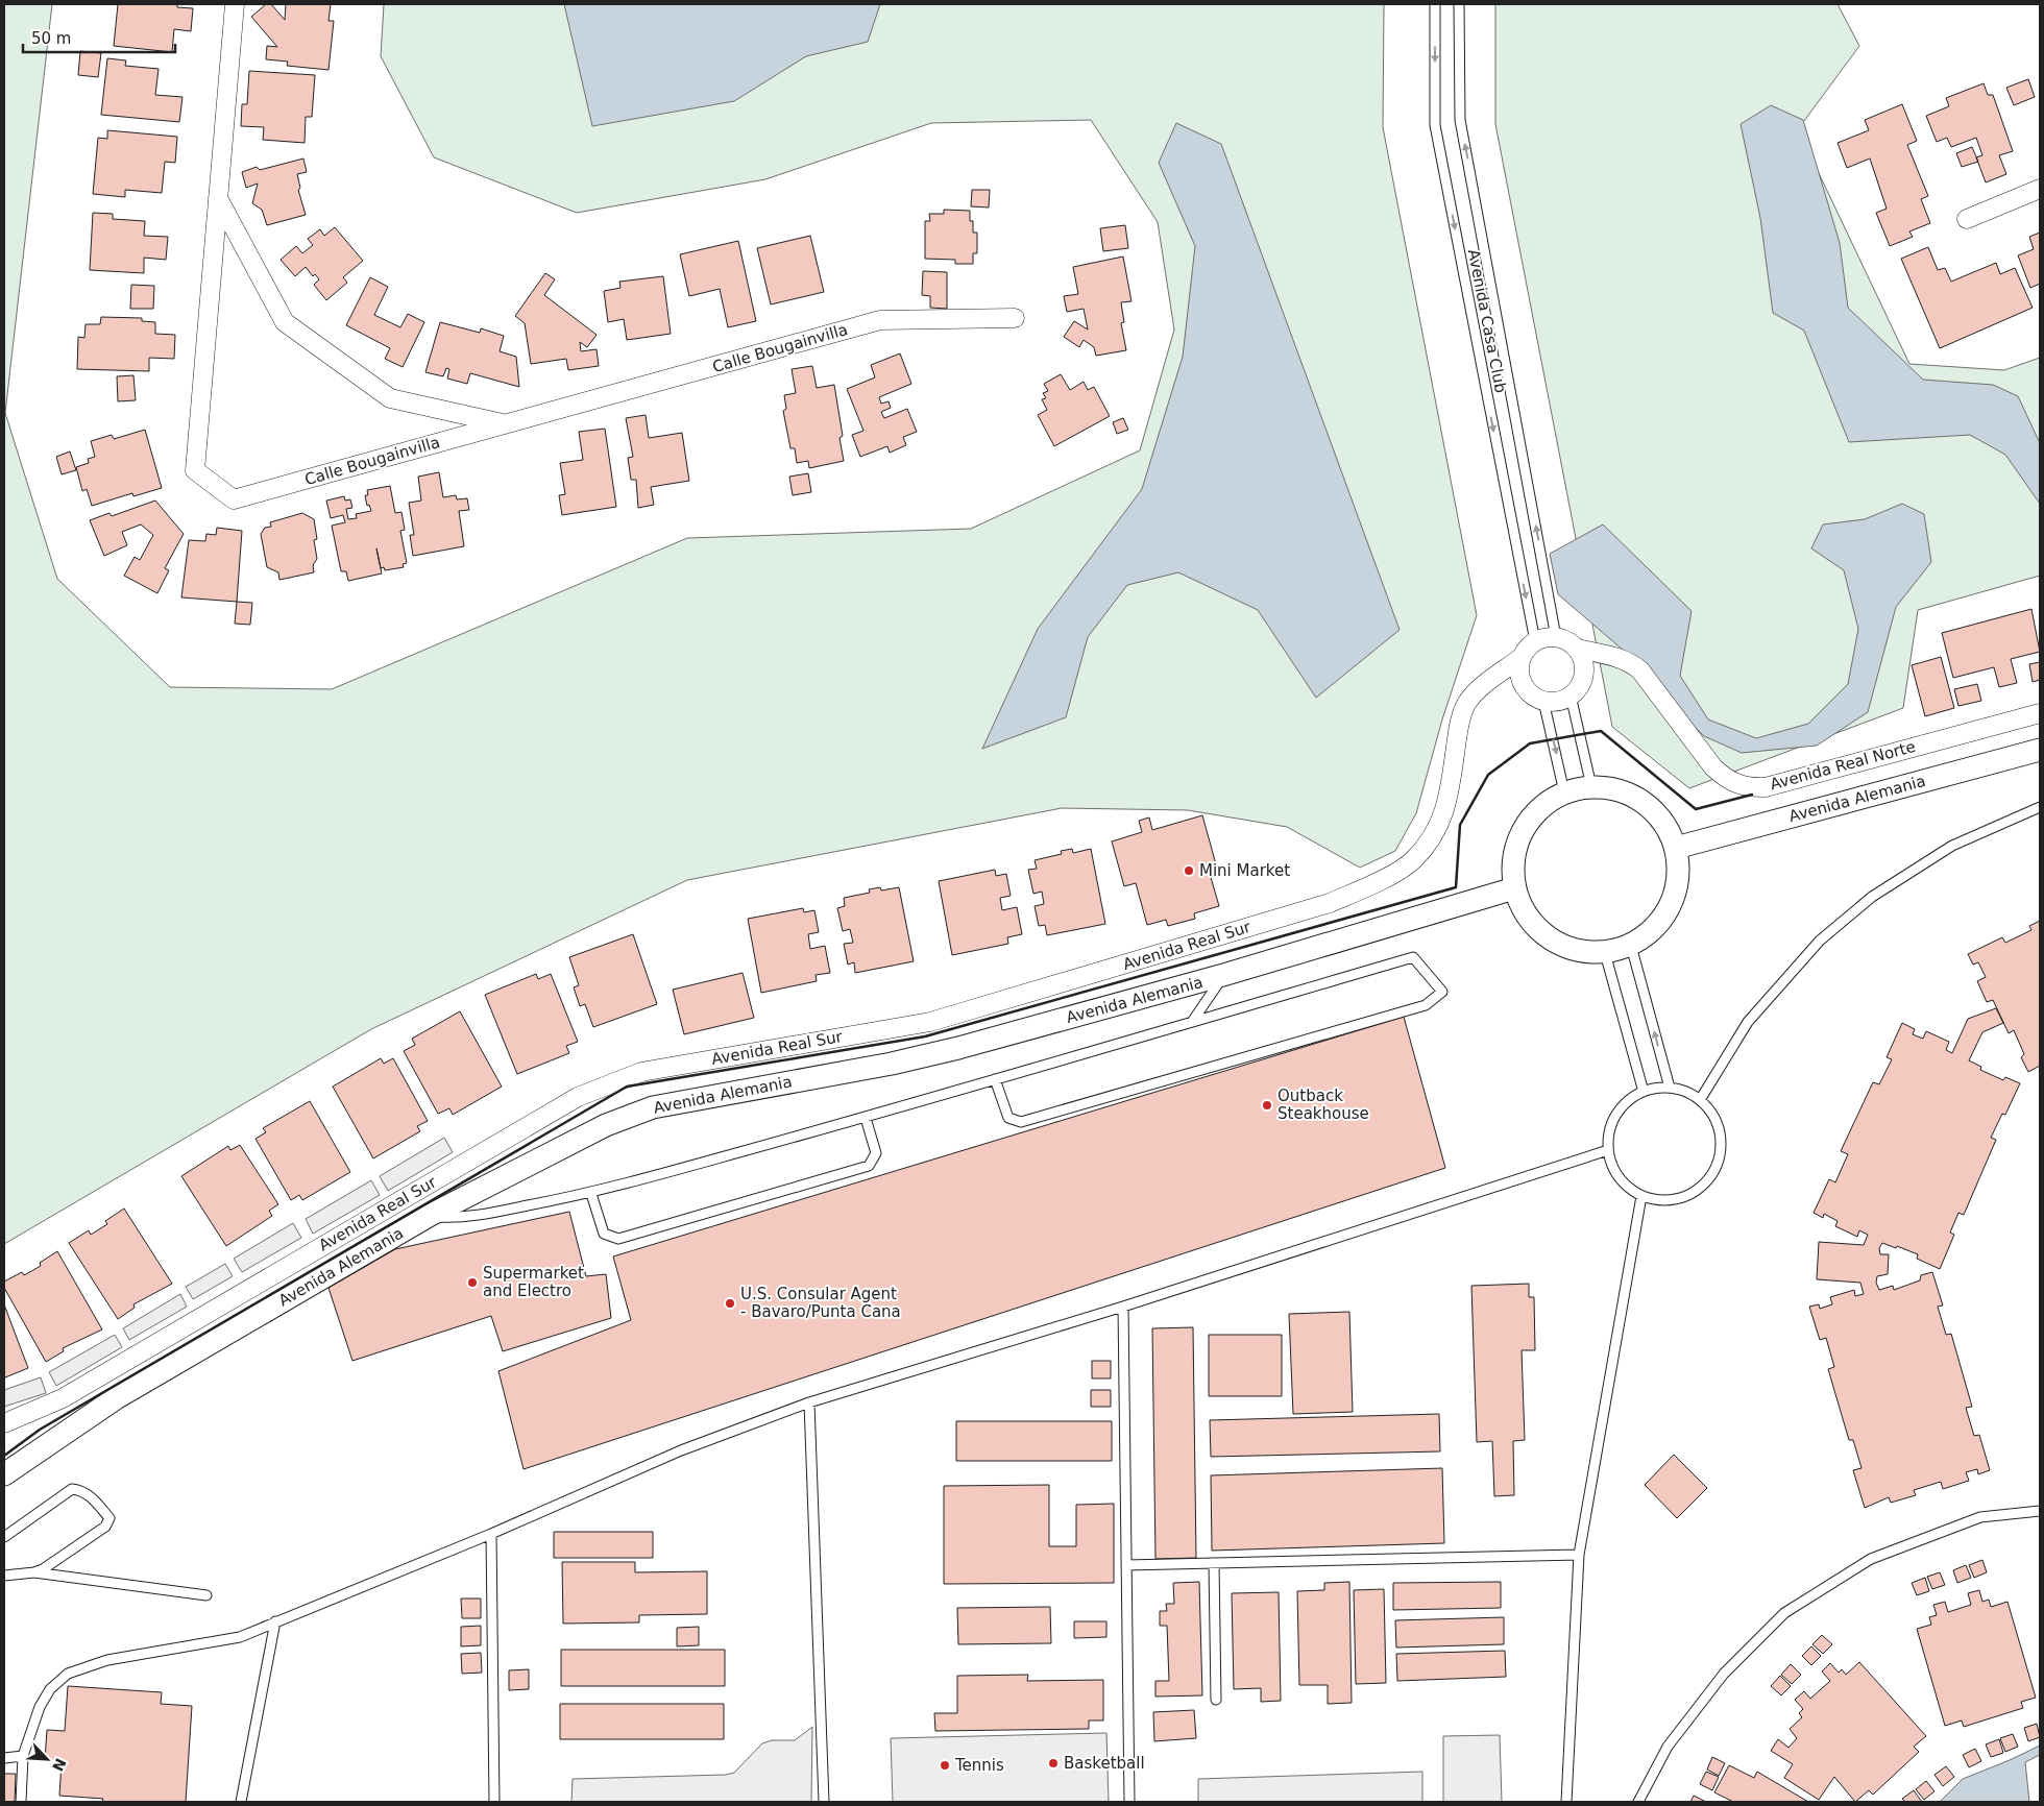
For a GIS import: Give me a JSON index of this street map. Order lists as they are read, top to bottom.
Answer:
{
  "streets": {
    "street": [
      "Calle Bougainvilla",
      "Avenida Real Norte",
      "Avenida Alemania",
      "Avenida Real Sur"
    ],
    "lane": ["Avenida Casa Club"]
  },
  "crossings": [
    ["Avenida Casa Club", "Avenida Real Norte"],
    ["Avenida Casa Club", "Avenida Real Sur"],
    ["Avenida Real Norte", "Avenida Real Sur"]
  ],
  "places": [
    "Mini Market",
    "Outback Steakhouse",
    "Supermarket and Electro",
    "U.S. Consular Agent - Bavaro/Punta Cana",
    "Basketball",
    "Tennis"
  ],
  "scale_bar": "50 m",
  "north": "bottom right"
}
